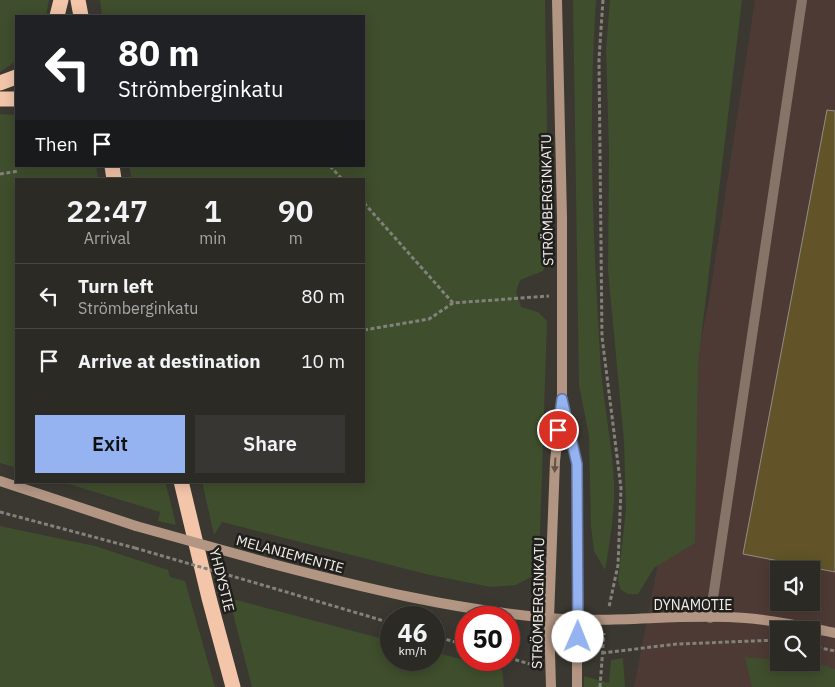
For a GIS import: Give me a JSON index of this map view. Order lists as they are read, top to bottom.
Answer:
{
  "streets": {
    "highway": ["YHDYSTIE"],
    "street": ["STRÖMBERGINKATU", "MELANIEMENTIE", "DYNAMOTIE"]
  },
  "crossings": [
    ["STRÖMBERGINKATU", "MELANIEMENTIE"],
    ["STRÖMBERGINKATU", "DYNAMOTIE"],
    ["MELANIEMENTIE", "DYNAMOTIE"]
  ],
  "page": {
    "turn": ["80 m", "Strömberginkatu"],
    "then": "Then",
    "eta": [
      "22:47",
      "Arrival",
      "1",
      "min",
      "90",
      "m"
    ],
    "list": [
      {
        "name": "Turn left",
        "note": "Strömberginkatu",
        "value": "80 m"
      },
      {
        "name": "Arrive at destination",
        "value": "10 m"
      }
    ],
    "buttons": ["Exit", "Share"],
    "speed": "46 km/h",
    "limit": "50"
  }
}
